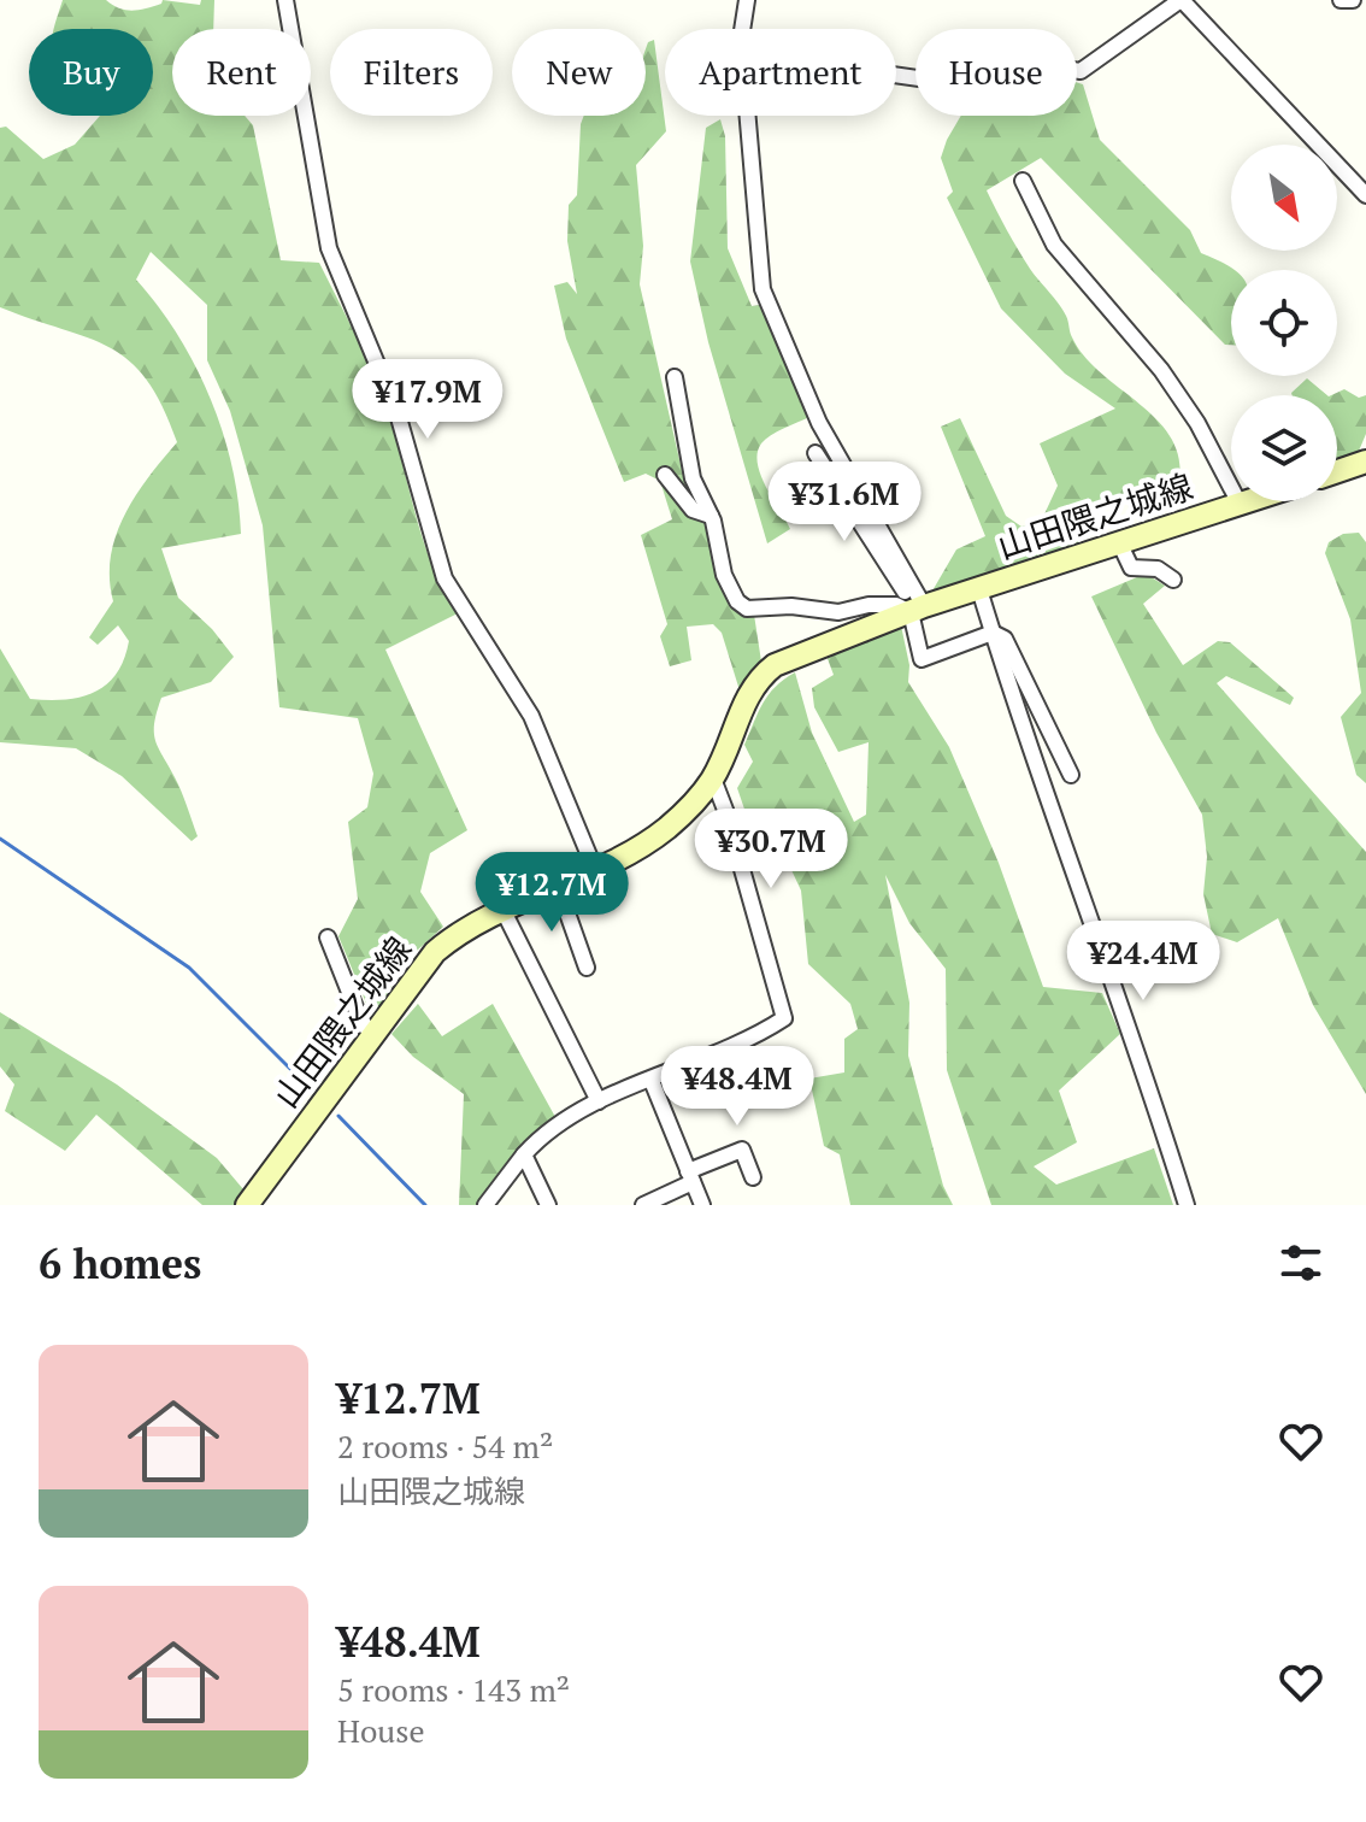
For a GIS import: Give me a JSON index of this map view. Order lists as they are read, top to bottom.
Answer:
{
  "streets": {
    "main road": ["山田隈之城線"]
  },
  "north": "bottom right",
  "page": {
    "chip": [
      "Buy",
      "Rent",
      "Filters",
      "New",
      "Apartment",
      "House"
    ],
    "price": [
      "¥17.9M",
      "¥31.6M",
      "¥30.7M",
      "¥12.7M",
      "¥24.4M",
      "¥48.4M"
    ],
    "heading": "6 homes",
    "list": [
      {
        "name": "¥12.7M",
        "note": "2 rooms · 54 m² · 山田隈之城線"
      },
      {
        "name": "¥48.4M",
        "note": "5 rooms · 143 m² · House"
      }
    ]
  }
}
